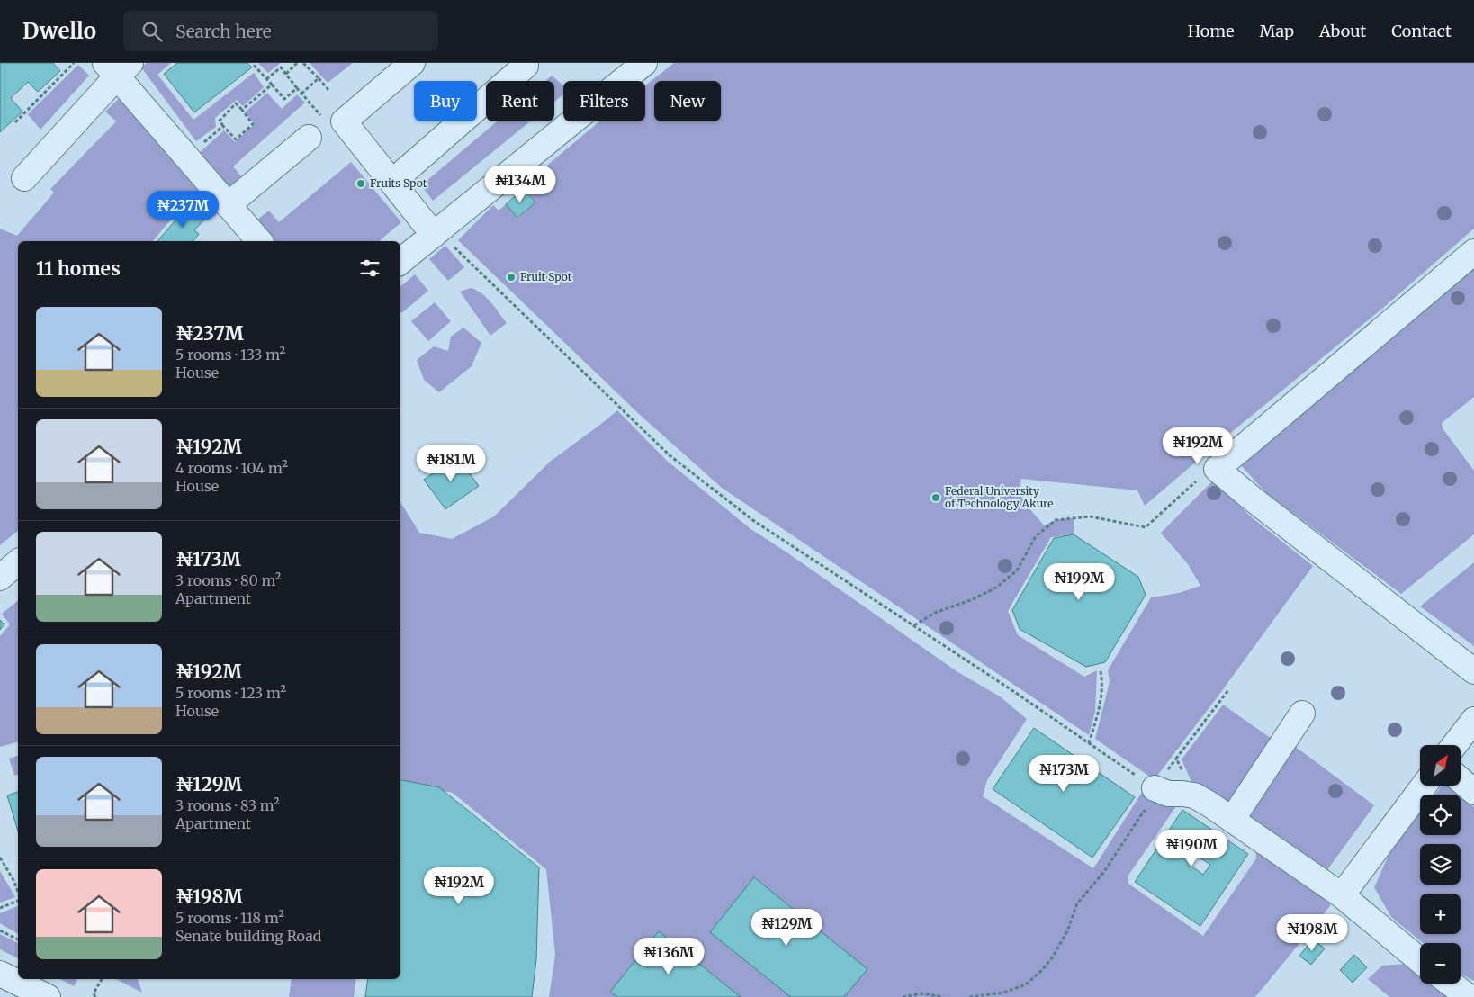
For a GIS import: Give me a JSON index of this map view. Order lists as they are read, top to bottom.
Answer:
{
  "places": ["Fruits Spot", "Fruit Spot", "Federal University of Technology Akure"],
  "north": "top right",
  "page": {
    "header": "Dwello",
    "search": "Search here",
    "nav": [
      "Home",
      "Map",
      "About",
      "Contact"
    ],
    "chip": [
      "Buy",
      "Rent",
      "Filters",
      "New"
    ],
    "price": [
      "₦134M",
      "₦237M",
      "₦192M",
      "₦181M",
      "₦199M",
      "₦173M",
      "₦190M",
      "₦192M",
      "₦129M",
      "₦198M",
      "₦136M"
    ],
    "heading": "11 homes",
    "list": [
      {
        "name": "₦237M",
        "note": "5 rooms · 133 m² · House"
      },
      {
        "name": "₦192M",
        "note": "4 rooms · 104 m² · House"
      },
      {
        "name": "₦173M",
        "note": "3 rooms · 80 m² · Apartment"
      },
      {
        "name": "₦192M",
        "note": "5 rooms · 123 m² · House"
      },
      {
        "name": "₦129M",
        "note": "3 rooms · 83 m² · Apartment"
      },
      {
        "name": "₦198M",
        "note": "5 rooms · 118 m² · Senate building Road"
      }
    ],
    "map_buttons": ["+", "−"]
  }
}
